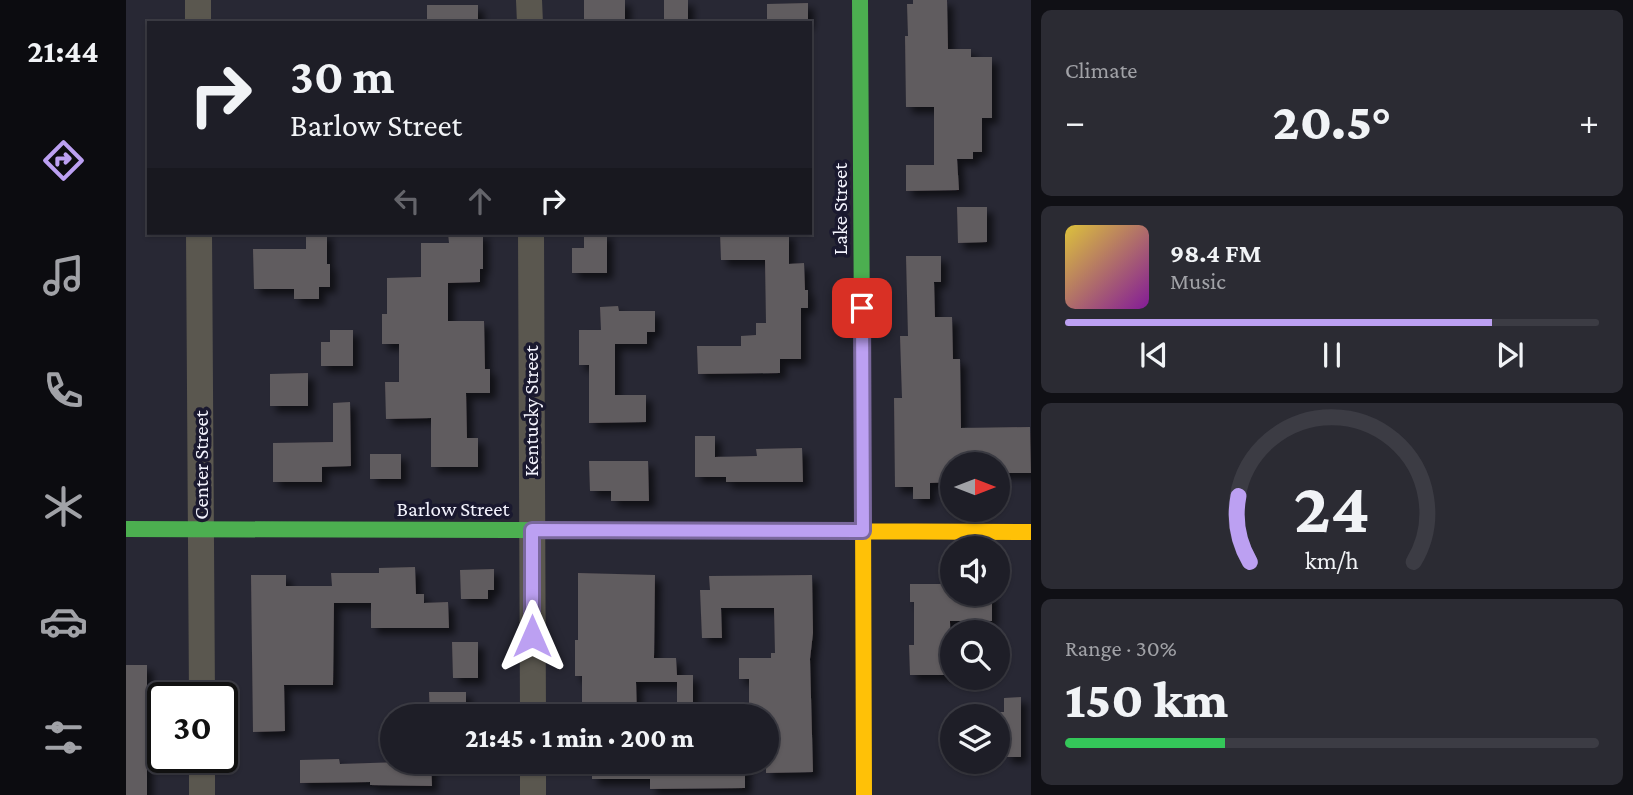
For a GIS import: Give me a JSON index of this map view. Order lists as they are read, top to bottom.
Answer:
{
  "streets": {
    "street": [
      "Lake Street",
      "Kentucky Street",
      "Center Street",
      "Barlow Street"
    ]
  },
  "crossings": [
    ["Lake Street", "Barlow Street"],
    ["Kentucky Street", "Barlow Street"],
    ["Center Street", "Barlow Street"]
  ],
  "north": "right",
  "page": {
    "tabs": "21:44",
    "tile": [
      "Climate",
      ["Range · 30%", "150 km"]
    ],
    "turn": ["30 m", "Barlow Street"],
    "heat": ["−", "20.5°", "+"],
    "song": ["98.4 FM", "Music"],
    "limit": "30",
    "trip": "21:45 · 1 min · 200 m",
    "gauge": ["24", "km/h"]
  }
}
